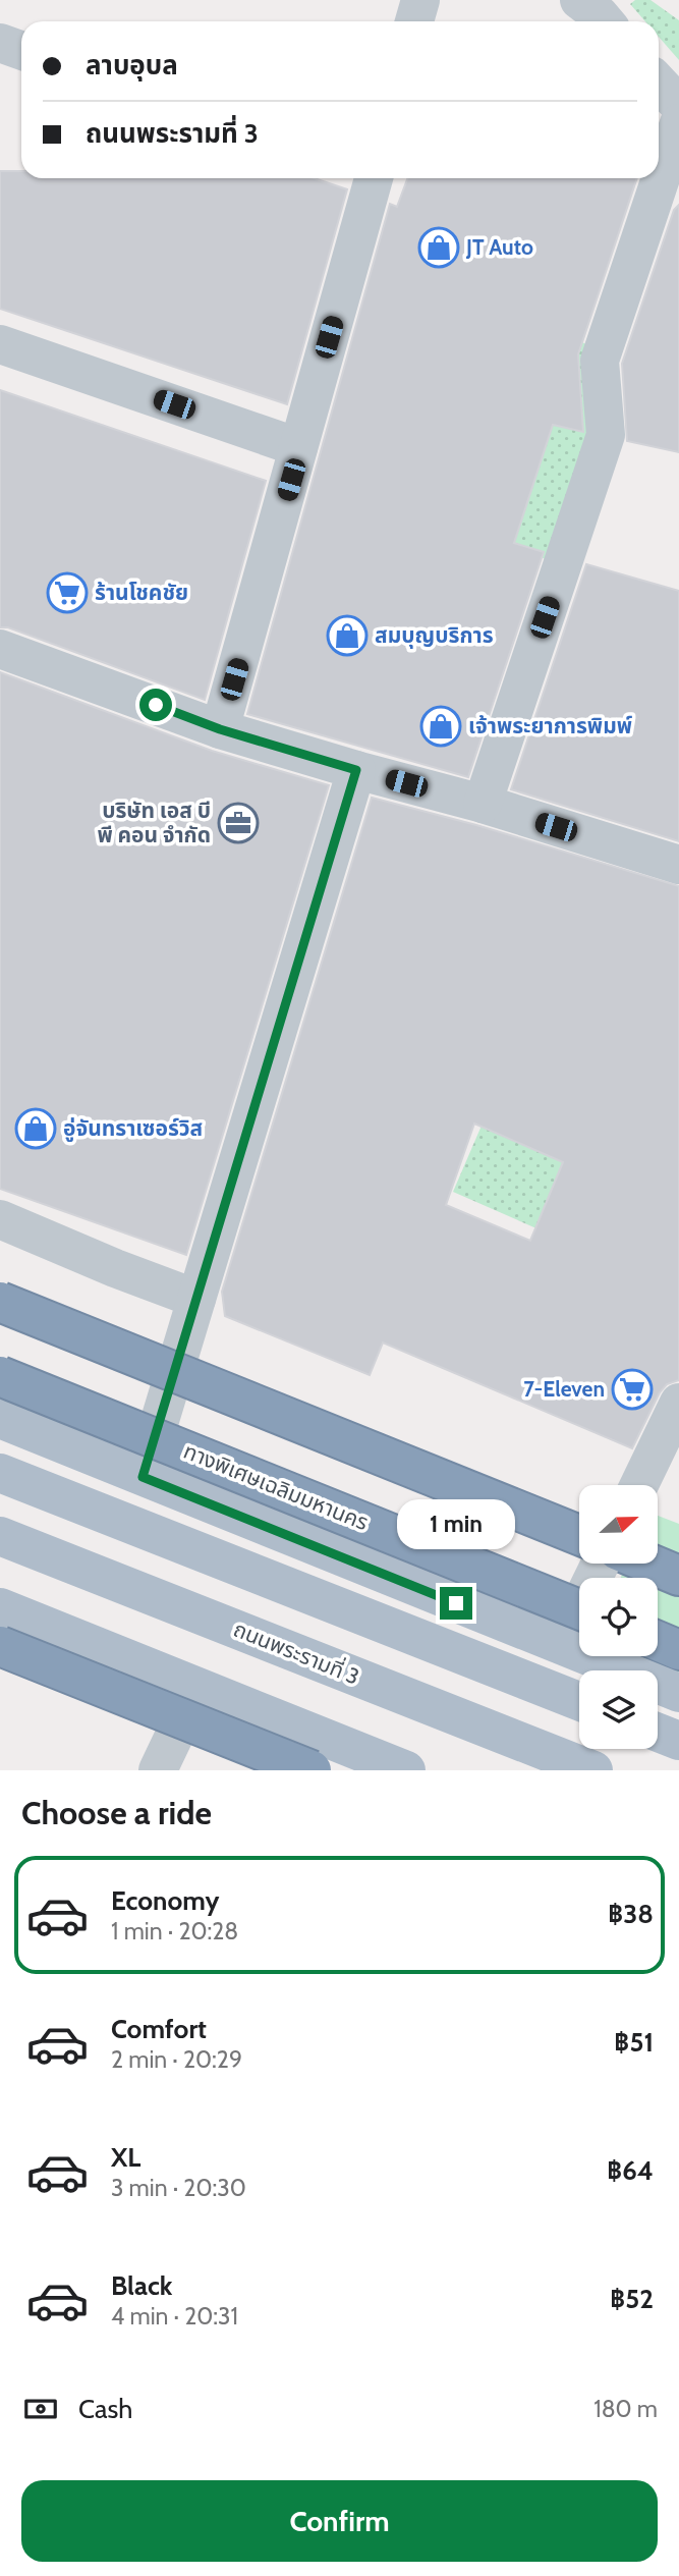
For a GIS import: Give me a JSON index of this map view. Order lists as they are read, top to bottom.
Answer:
{
  "streets": {
    "highway": ["ทางพิเศษเฉลิมมหานคร"],
    "main road": ["ถนนพระรามที่ 3"]
  },
  "places": {
    "shop": [
      "JT Auto",
      "สมบุญบริการ",
      "เจ้าพระยาการพิมพ์",
      "อู่จันทราเซอร์วิส"
    ],
    "supermarket": ["ร้านโชคชัย", "7-Eleven"],
    "office": ["บริษัท เอส บี พี คอน จำกัด"]
  },
  "north": "right",
  "page": {
    "banner": ["ลาบอุบล", "ถนนพระรามที่ 3"],
    "bubble": "1 min",
    "heading": "Choose a ride",
    "list": [
      {
        "name": "Economy",
        "note": "1 min · 20:28",
        "value": "฿38"
      },
      {
        "name": "Comfort",
        "note": "2 min · 20:29",
        "value": "฿51"
      },
      {
        "name": "XL",
        "note": "3 min · 20:30",
        "value": "฿64"
      },
      {
        "name": "Black",
        "note": "4 min · 20:31",
        "value": "฿52"
      }
    ],
    "pay": ["Cash", "180 m"],
    "buttons": "Confirm"
  }
}
